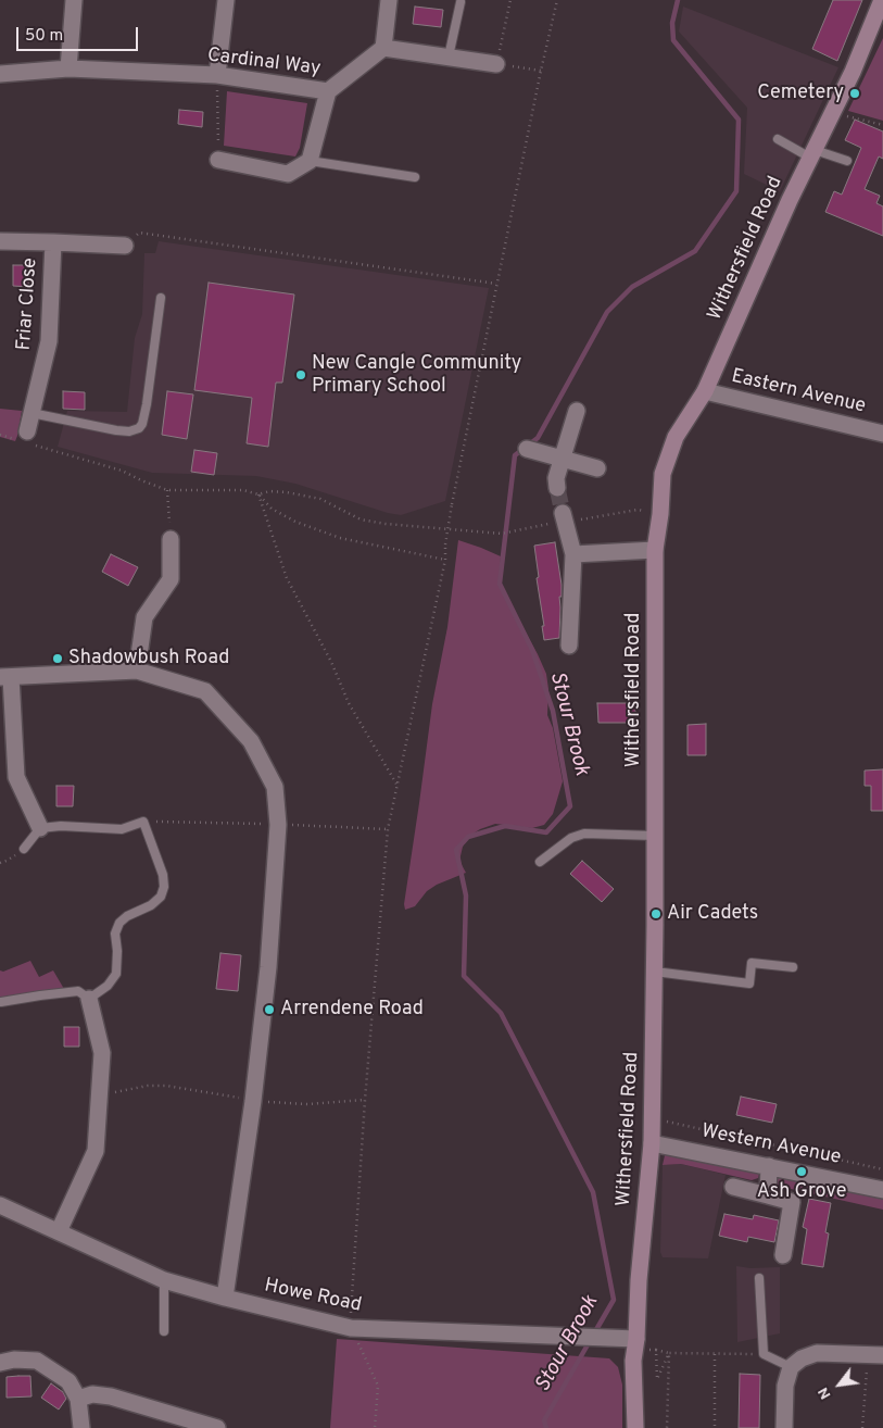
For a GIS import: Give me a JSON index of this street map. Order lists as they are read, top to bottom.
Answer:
{
  "streets": {
    "street": [
      "Cardinal Way",
      "Withersfield Road",
      "Friar Close",
      "Eastern Avenue",
      "Western Avenue",
      "Howe Road"
    ]
  },
  "crossings": [
    ["Withersfield Road", "Eastern Avenue"],
    ["Withersfield Road", "Western Avenue"],
    ["Withersfield Road", "Howe Road"]
  ],
  "water": ["Stour Brook"],
  "places": [
    "Cemetery",
    "New Cangle Community Primary School",
    "Shadowbush Road",
    "Air Cadets",
    "Arrendene Road",
    "Ash Grove"
  ],
  "scale_bar": "50 m",
  "north": "bottom left"
}
